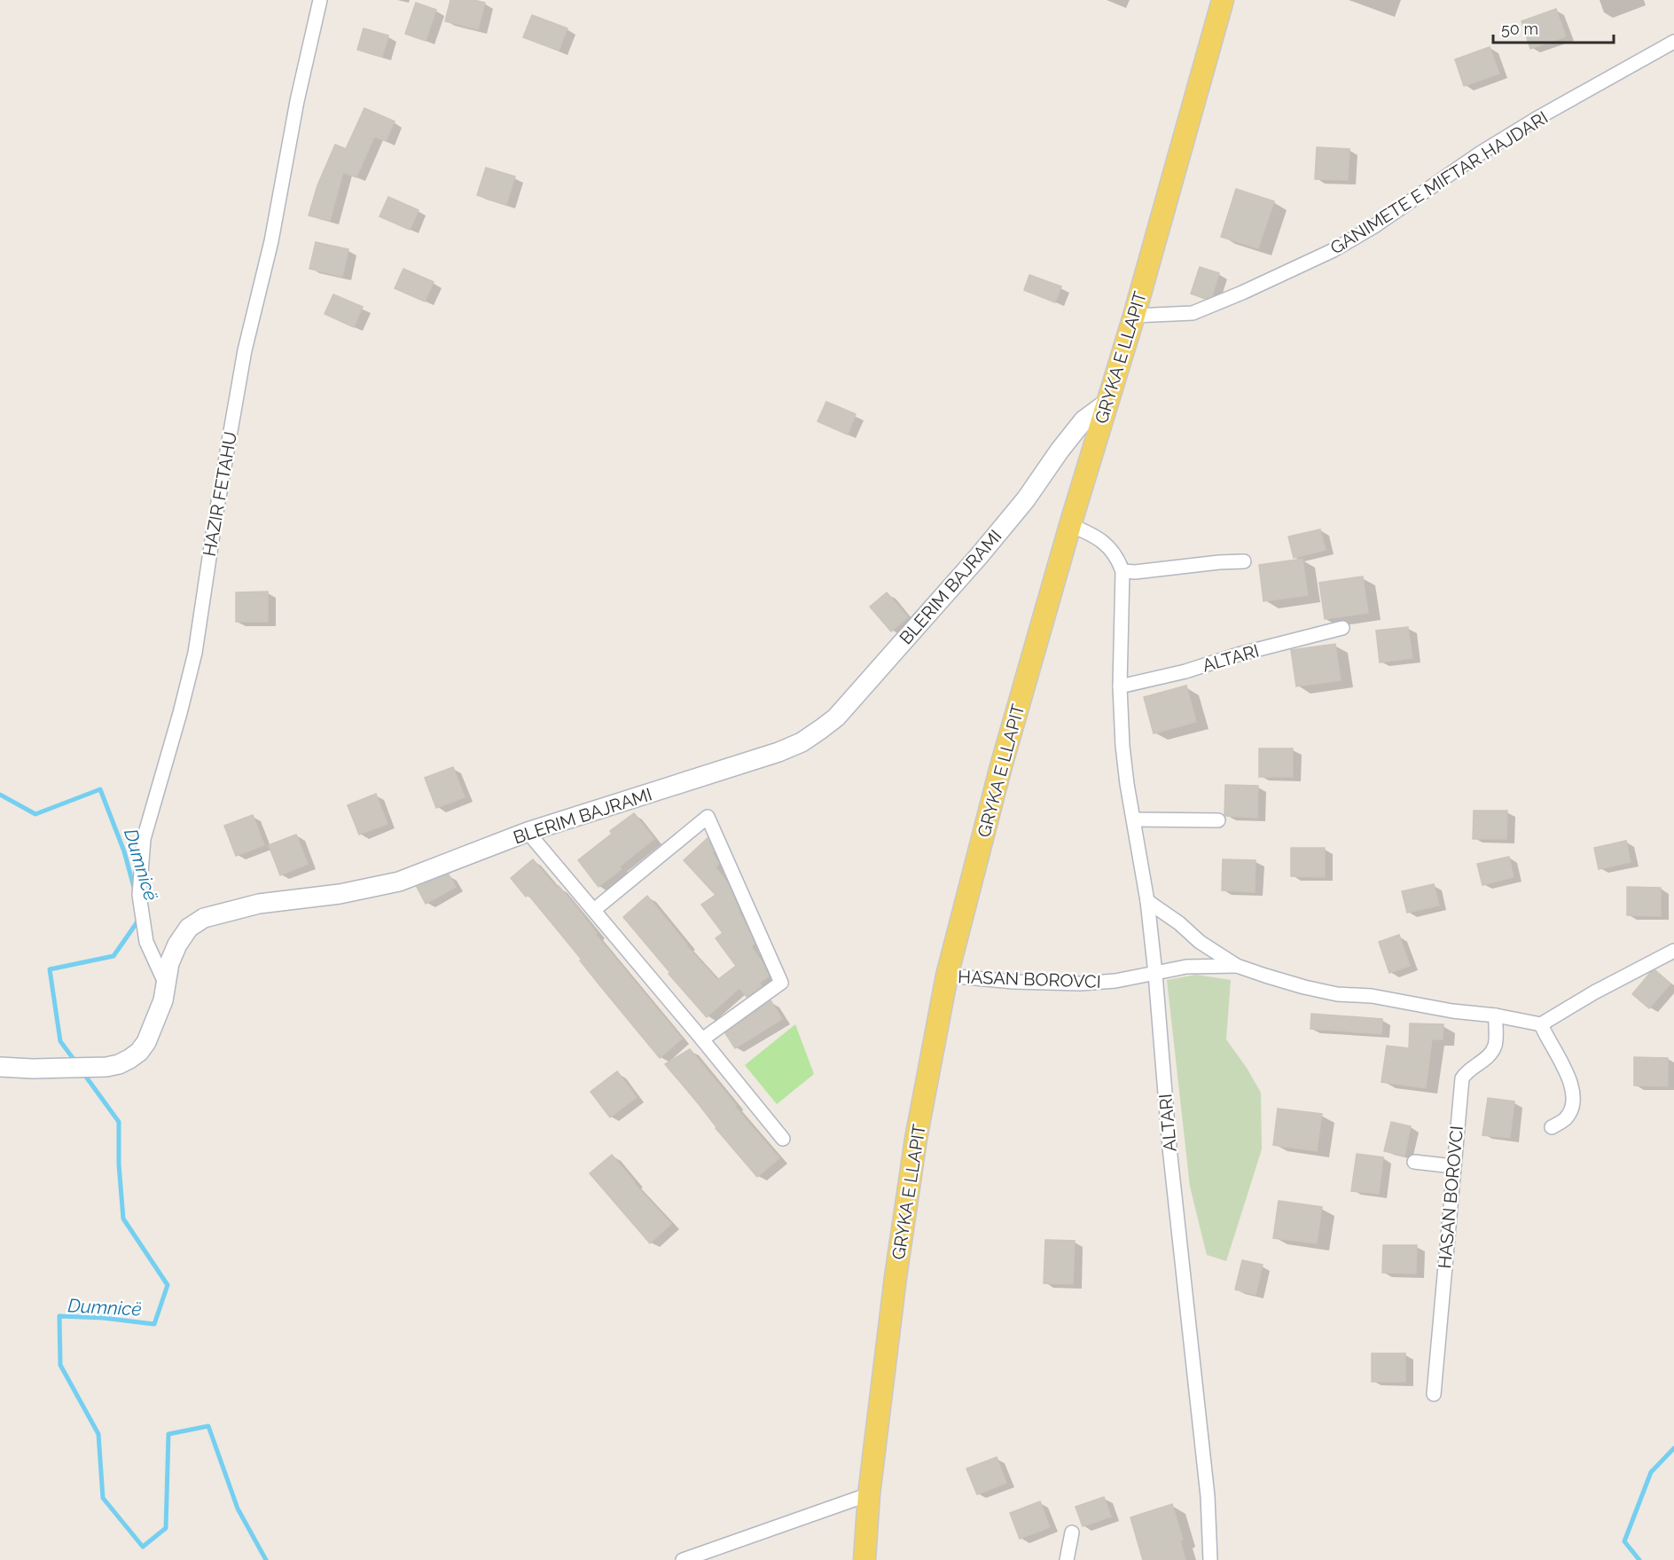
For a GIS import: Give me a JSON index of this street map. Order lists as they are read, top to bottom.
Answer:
{
  "streets": {
    "main road": ["GRYKA E LLAPIT"],
    "street": [
      "GANIMETE E MIFTAR HAJDARI",
      "HAZIR FETAHU",
      "BLERIM BAJRAMI",
      "ALTARI",
      "HASAN BOROVCI"
    ]
  },
  "crossings": [
    ["GANIMETE E MIFTAR HAJDARI", "GRYKA E LLAPIT"],
    ["GRYKA E LLAPIT", "BLERIM BAJRAMI"],
    ["GRYKA E LLAPIT", "HASAN BOROVCI"],
    ["HAZIR FETAHU", "BLERIM BAJRAMI"],
    ["ALTARI", "HASAN BOROVCI"]
  ],
  "water": ["Dumnicë"],
  "scale_bar": "50 m"
}
